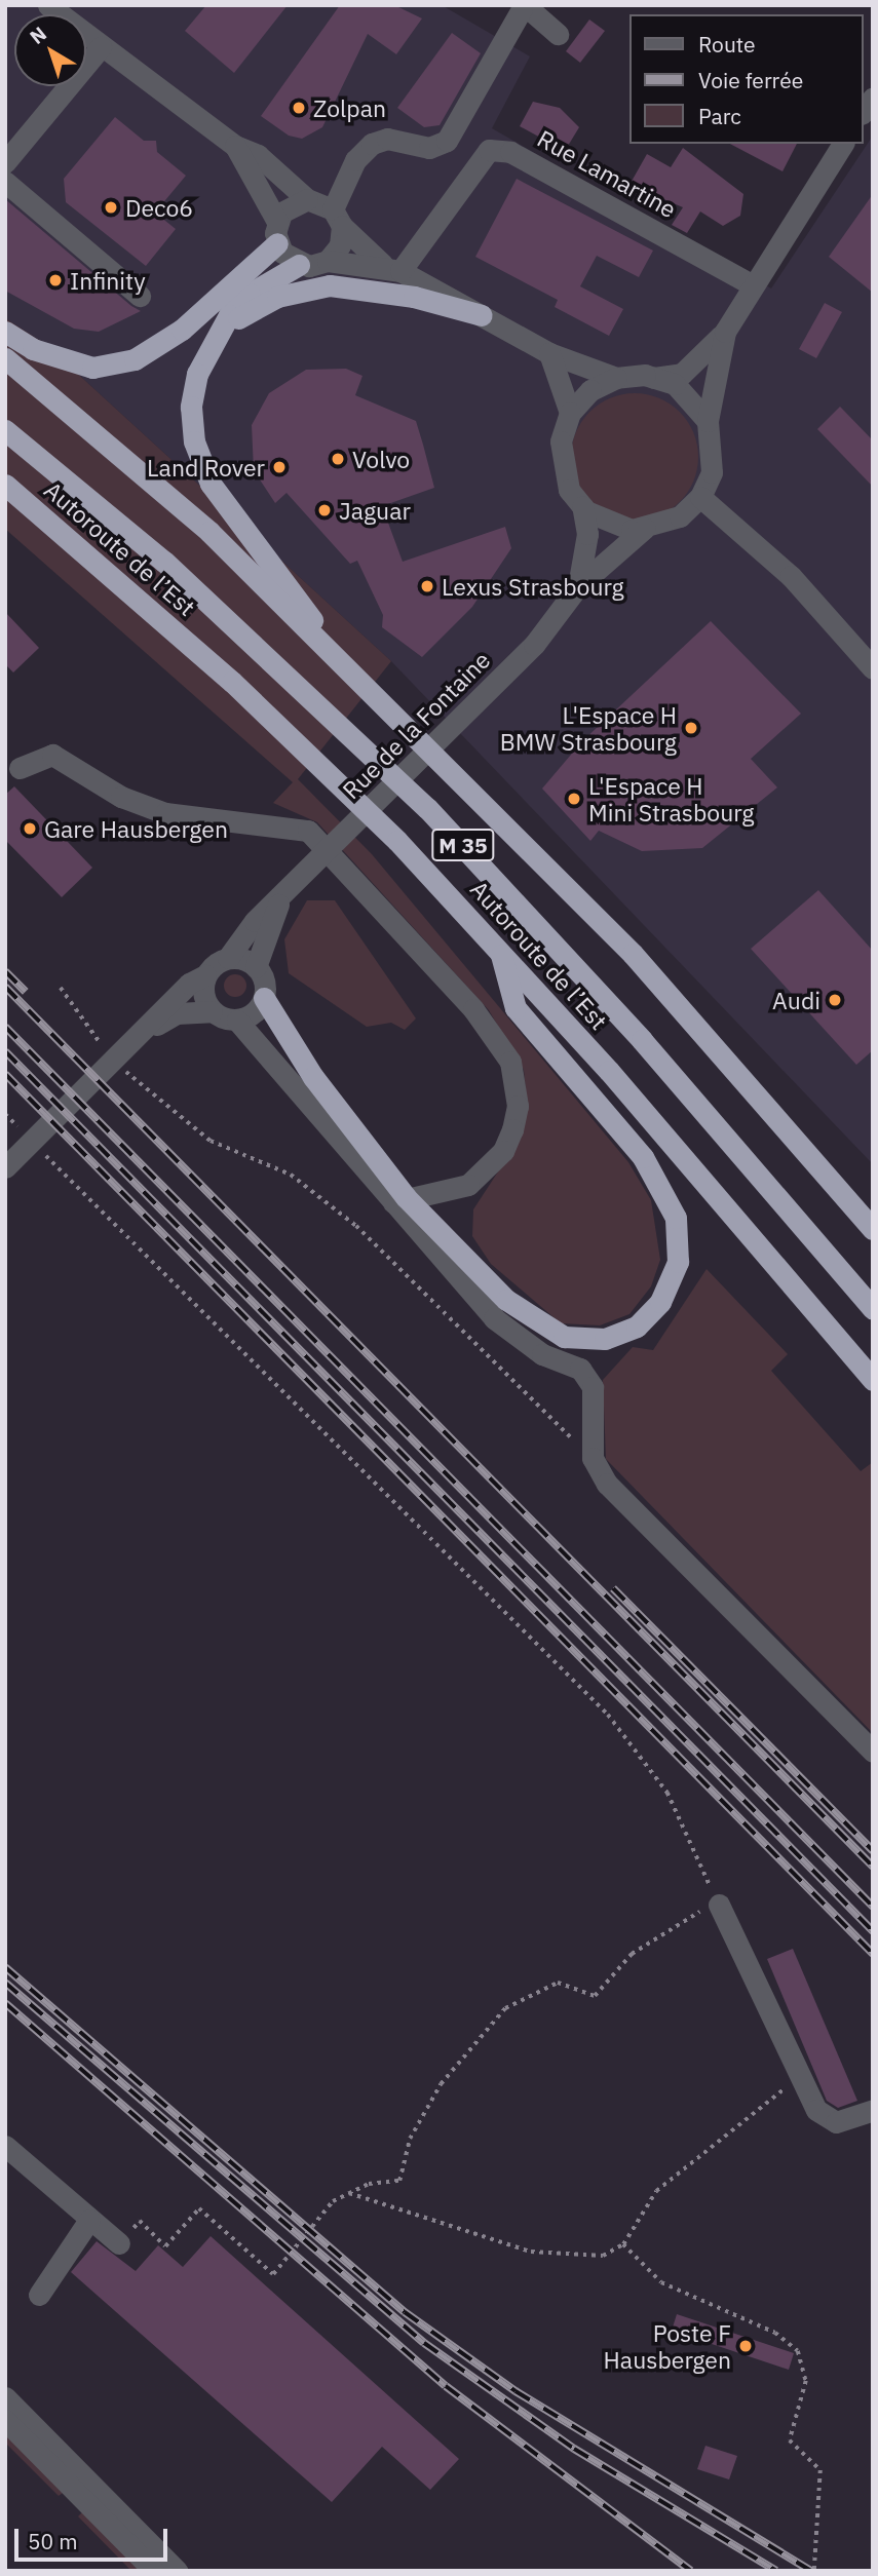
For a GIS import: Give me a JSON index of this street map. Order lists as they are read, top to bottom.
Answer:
{
  "streets": {
    "highway": ["Autoroute de l’Est", "M 35"],
    "street": ["Rue Lamartine", "Rue de la Fontaine"]
  },
  "places": [
    "Zolpan",
    "Deco6",
    "Infinity",
    "Volvo",
    "Land Rover",
    "Jaguar",
    "Lexus Strasbourg",
    "L'Espace H BMW Strasbourg",
    "L'Espace H Mini Strasbourg",
    "Gare Hausbergen",
    "Audi",
    "Poste F Hausbergen"
  ],
  "legend": ["Route", "Voie ferrée", "Parc"],
  "scale_bar": "50 m",
  "north": "top left"
}
